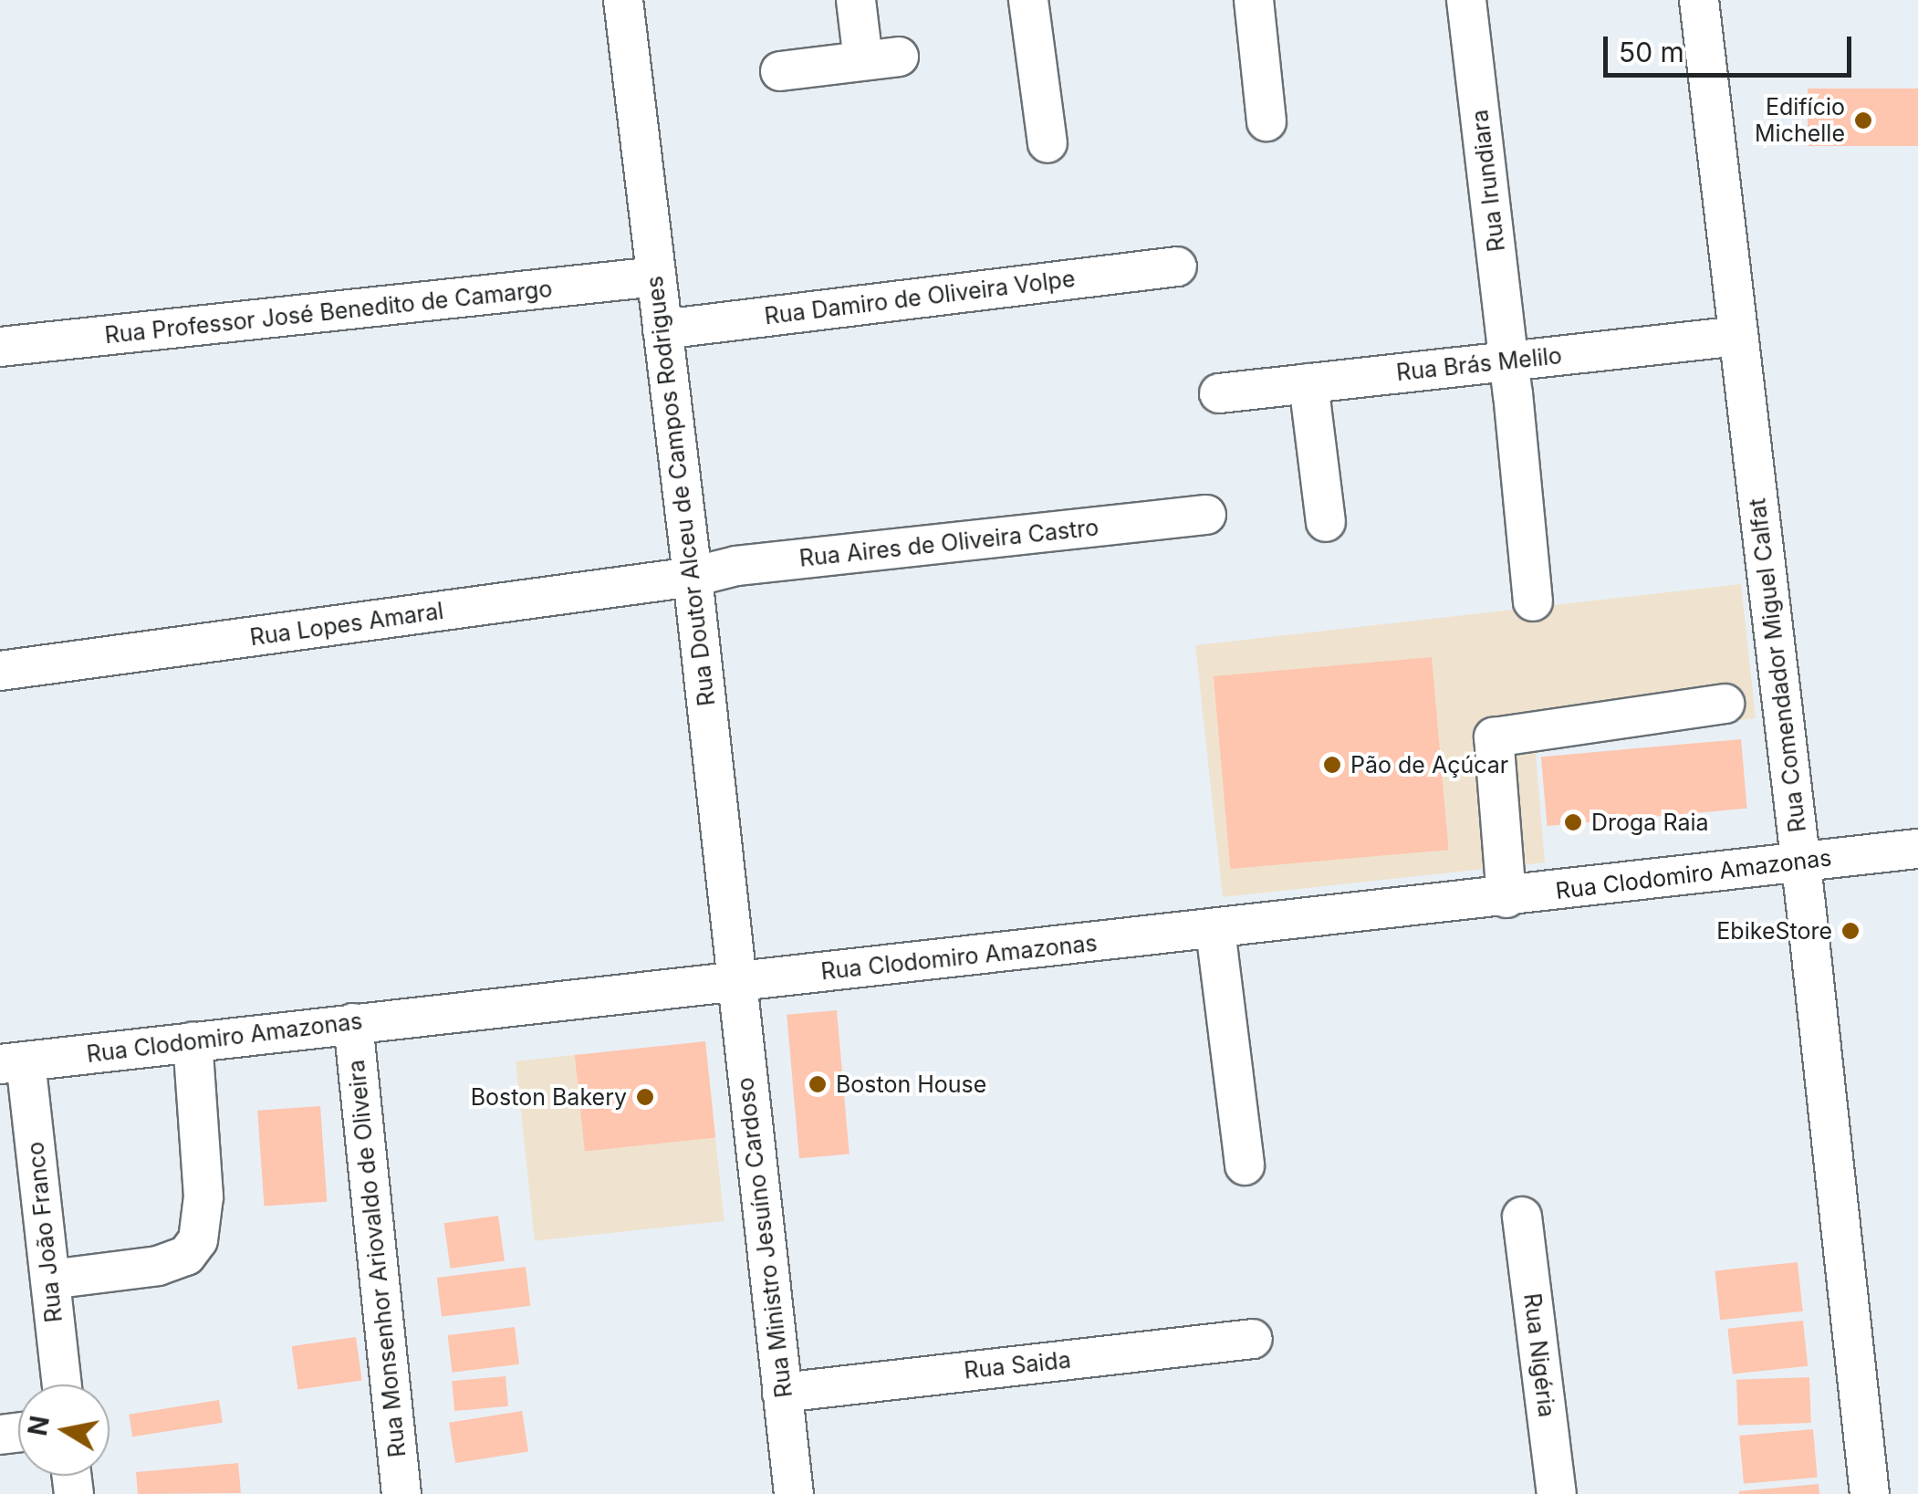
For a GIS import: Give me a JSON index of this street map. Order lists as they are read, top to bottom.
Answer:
{
  "streets": {
    "street": [
      "Rua Irundiara",
      "Rua Damiro de Oliveira Volpe",
      "Rua Professor José Benedito de Camargo",
      "Rua Brás Melilo",
      "Rua Doutor Alceu de Campos Rodrigues",
      "Rua Aires de Oliveira Castro",
      "Rua Lopes Amaral",
      "Rua Comendador Miguel Calfat",
      "Rua Clodomiro Amazonas",
      "Rua João Franco",
      "Rua Ministro Jesuíno Cardoso",
      "Rua Monsenhor Ariovaldo de Oliveira",
      "Rua Nigéria",
      "Rua Saida"
    ]
  },
  "crossings": [
    ["Rua Irundiara", "Rua Brás Melilo"],
    ["Rua Damiro de Oliveira Volpe", "Rua Doutor Alceu de Campos Rodrigues"],
    ["Rua Professor José Benedito de Camargo", "Rua Doutor Alceu de Campos Rodrigues"],
    ["Rua Brás Melilo", "Rua Comendador Miguel Calfat"],
    ["Rua Doutor Alceu de Campos Rodrigues", "Rua Aires de Oliveira Castro"],
    ["Rua Doutor Alceu de Campos Rodrigues", "Rua Lopes Amaral"],
    ["Rua Doutor Alceu de Campos Rodrigues", "Rua Clodomiro Amazonas"],
    ["Rua Doutor Alceu de Campos Rodrigues", "Rua Ministro Jesuíno Cardoso"],
    ["Rua Aires de Oliveira Castro", "Rua Lopes Amaral"],
    ["Rua Comendador Miguel Calfat", "Rua Clodomiro Amazonas"],
    ["Rua Clodomiro Amazonas", "Rua João Franco"],
    ["Rua Clodomiro Amazonas", "Rua Ministro Jesuíno Cardoso"],
    ["Rua Clodomiro Amazonas", "Rua Monsenhor Ariovaldo de Oliveira"],
    ["Rua Ministro Jesuíno Cardoso", "Rua Saida"]
  ],
  "places": [
    "Edifício Michelle",
    "Pão de Açúcar",
    "Droga Raia",
    "EbikeStore",
    "Boston House",
    "Boston Bakery"
  ],
  "scale_bar": "50 m",
  "north": "left"
}
